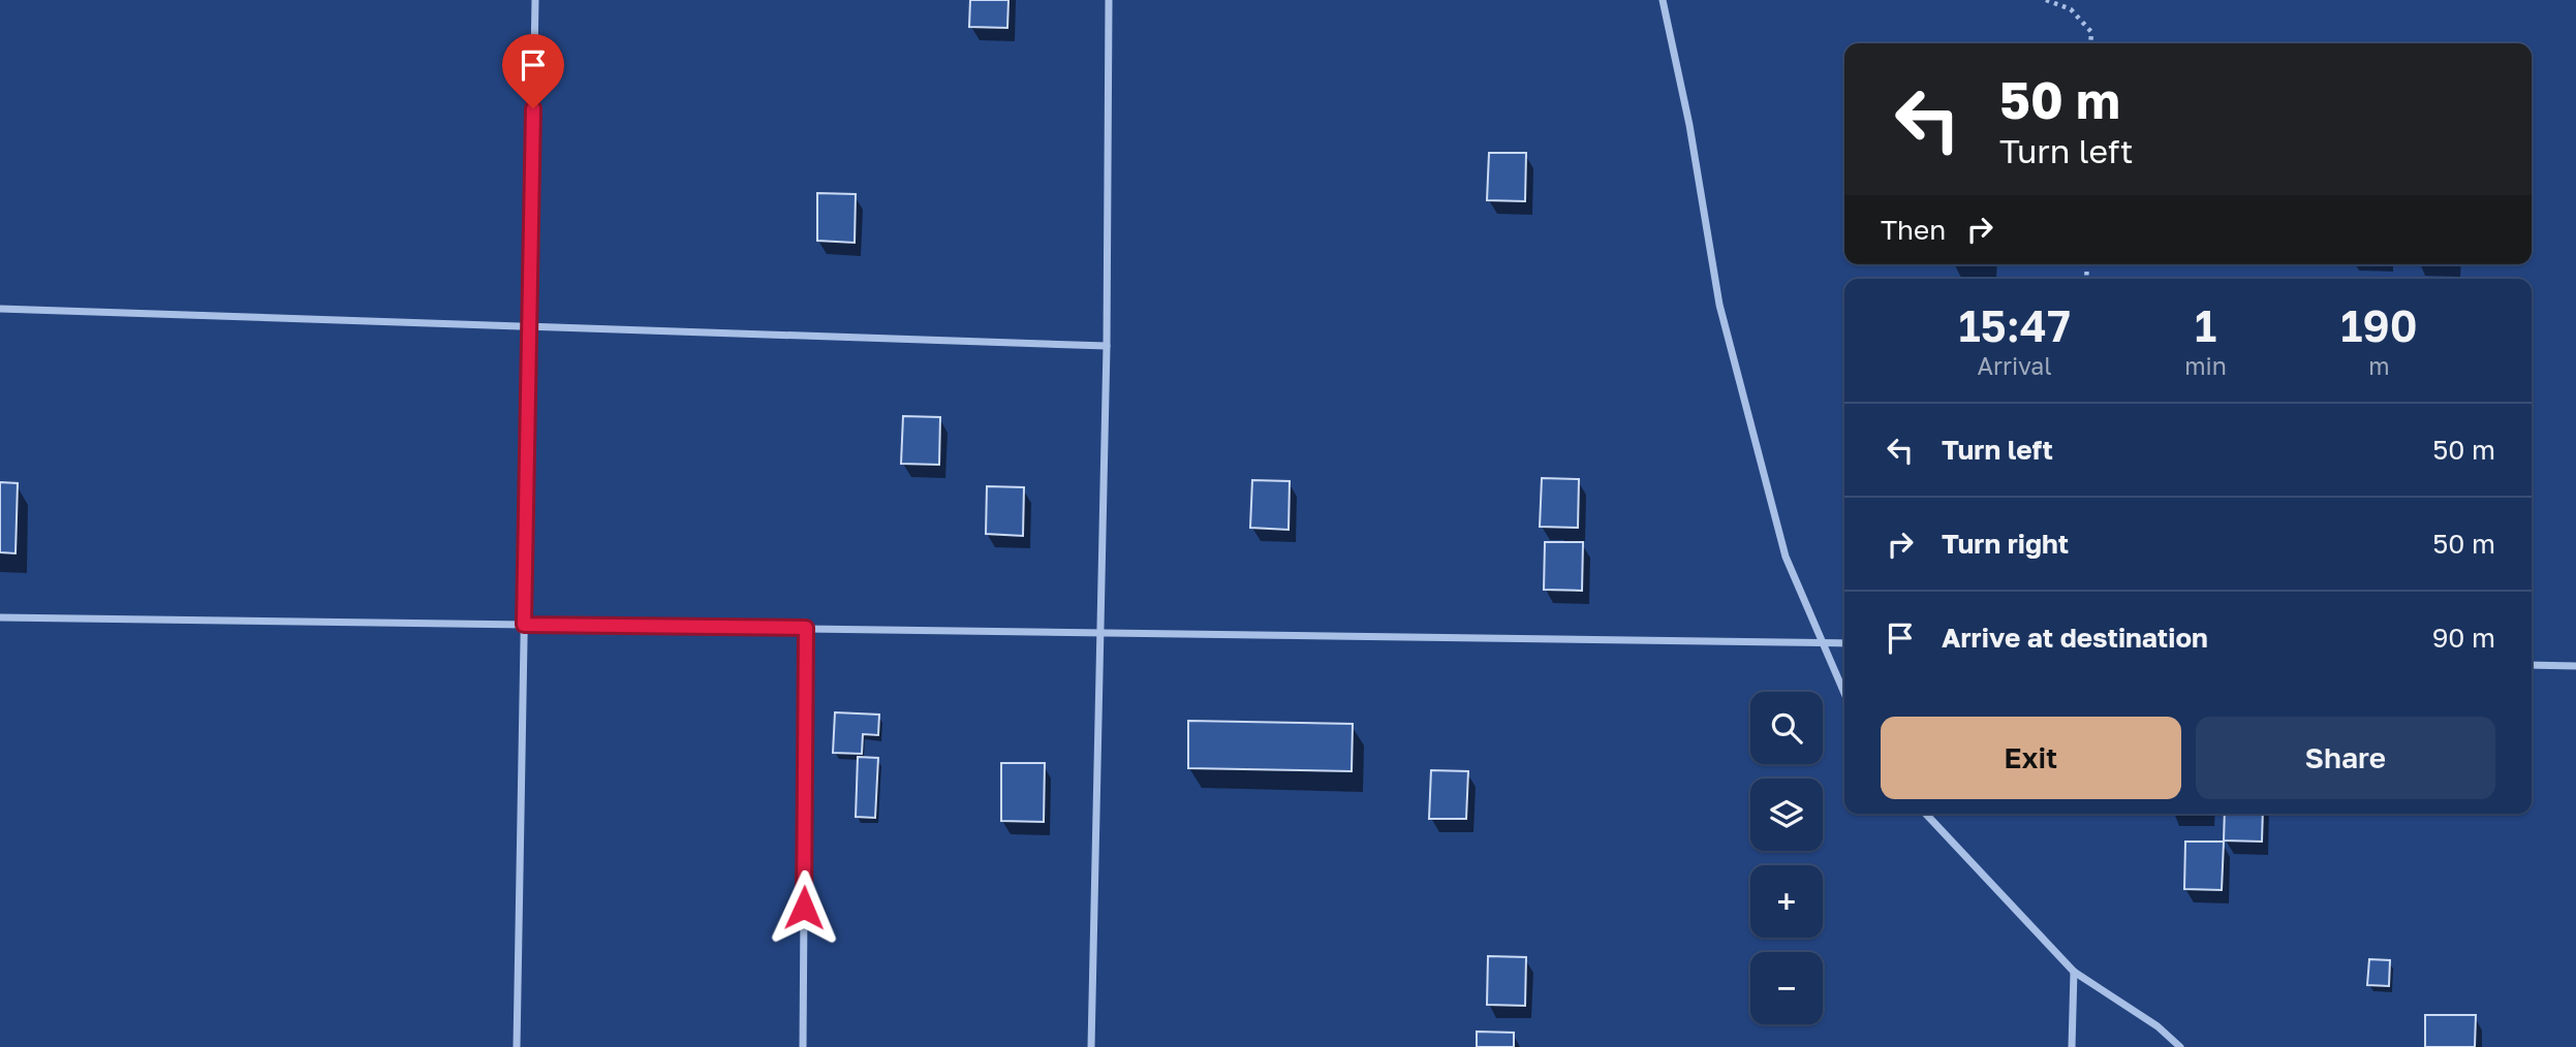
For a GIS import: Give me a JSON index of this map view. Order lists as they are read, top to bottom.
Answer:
{
  "page": {
    "turn": ["50 m", "Turn left"],
    "then": "Then",
    "eta": [
      "15:47",
      "Arrival",
      "1",
      "min",
      "190",
      "m"
    ],
    "list": [
      {
        "name": "Turn left",
        "value": "50 m"
      },
      {
        "name": "Turn right",
        "value": "50 m"
      },
      {
        "name": "Arrive at destination",
        "value": "90 m"
      }
    ],
    "map_buttons": ["+", "−"],
    "buttons": ["Exit", "Share"]
  }
}
